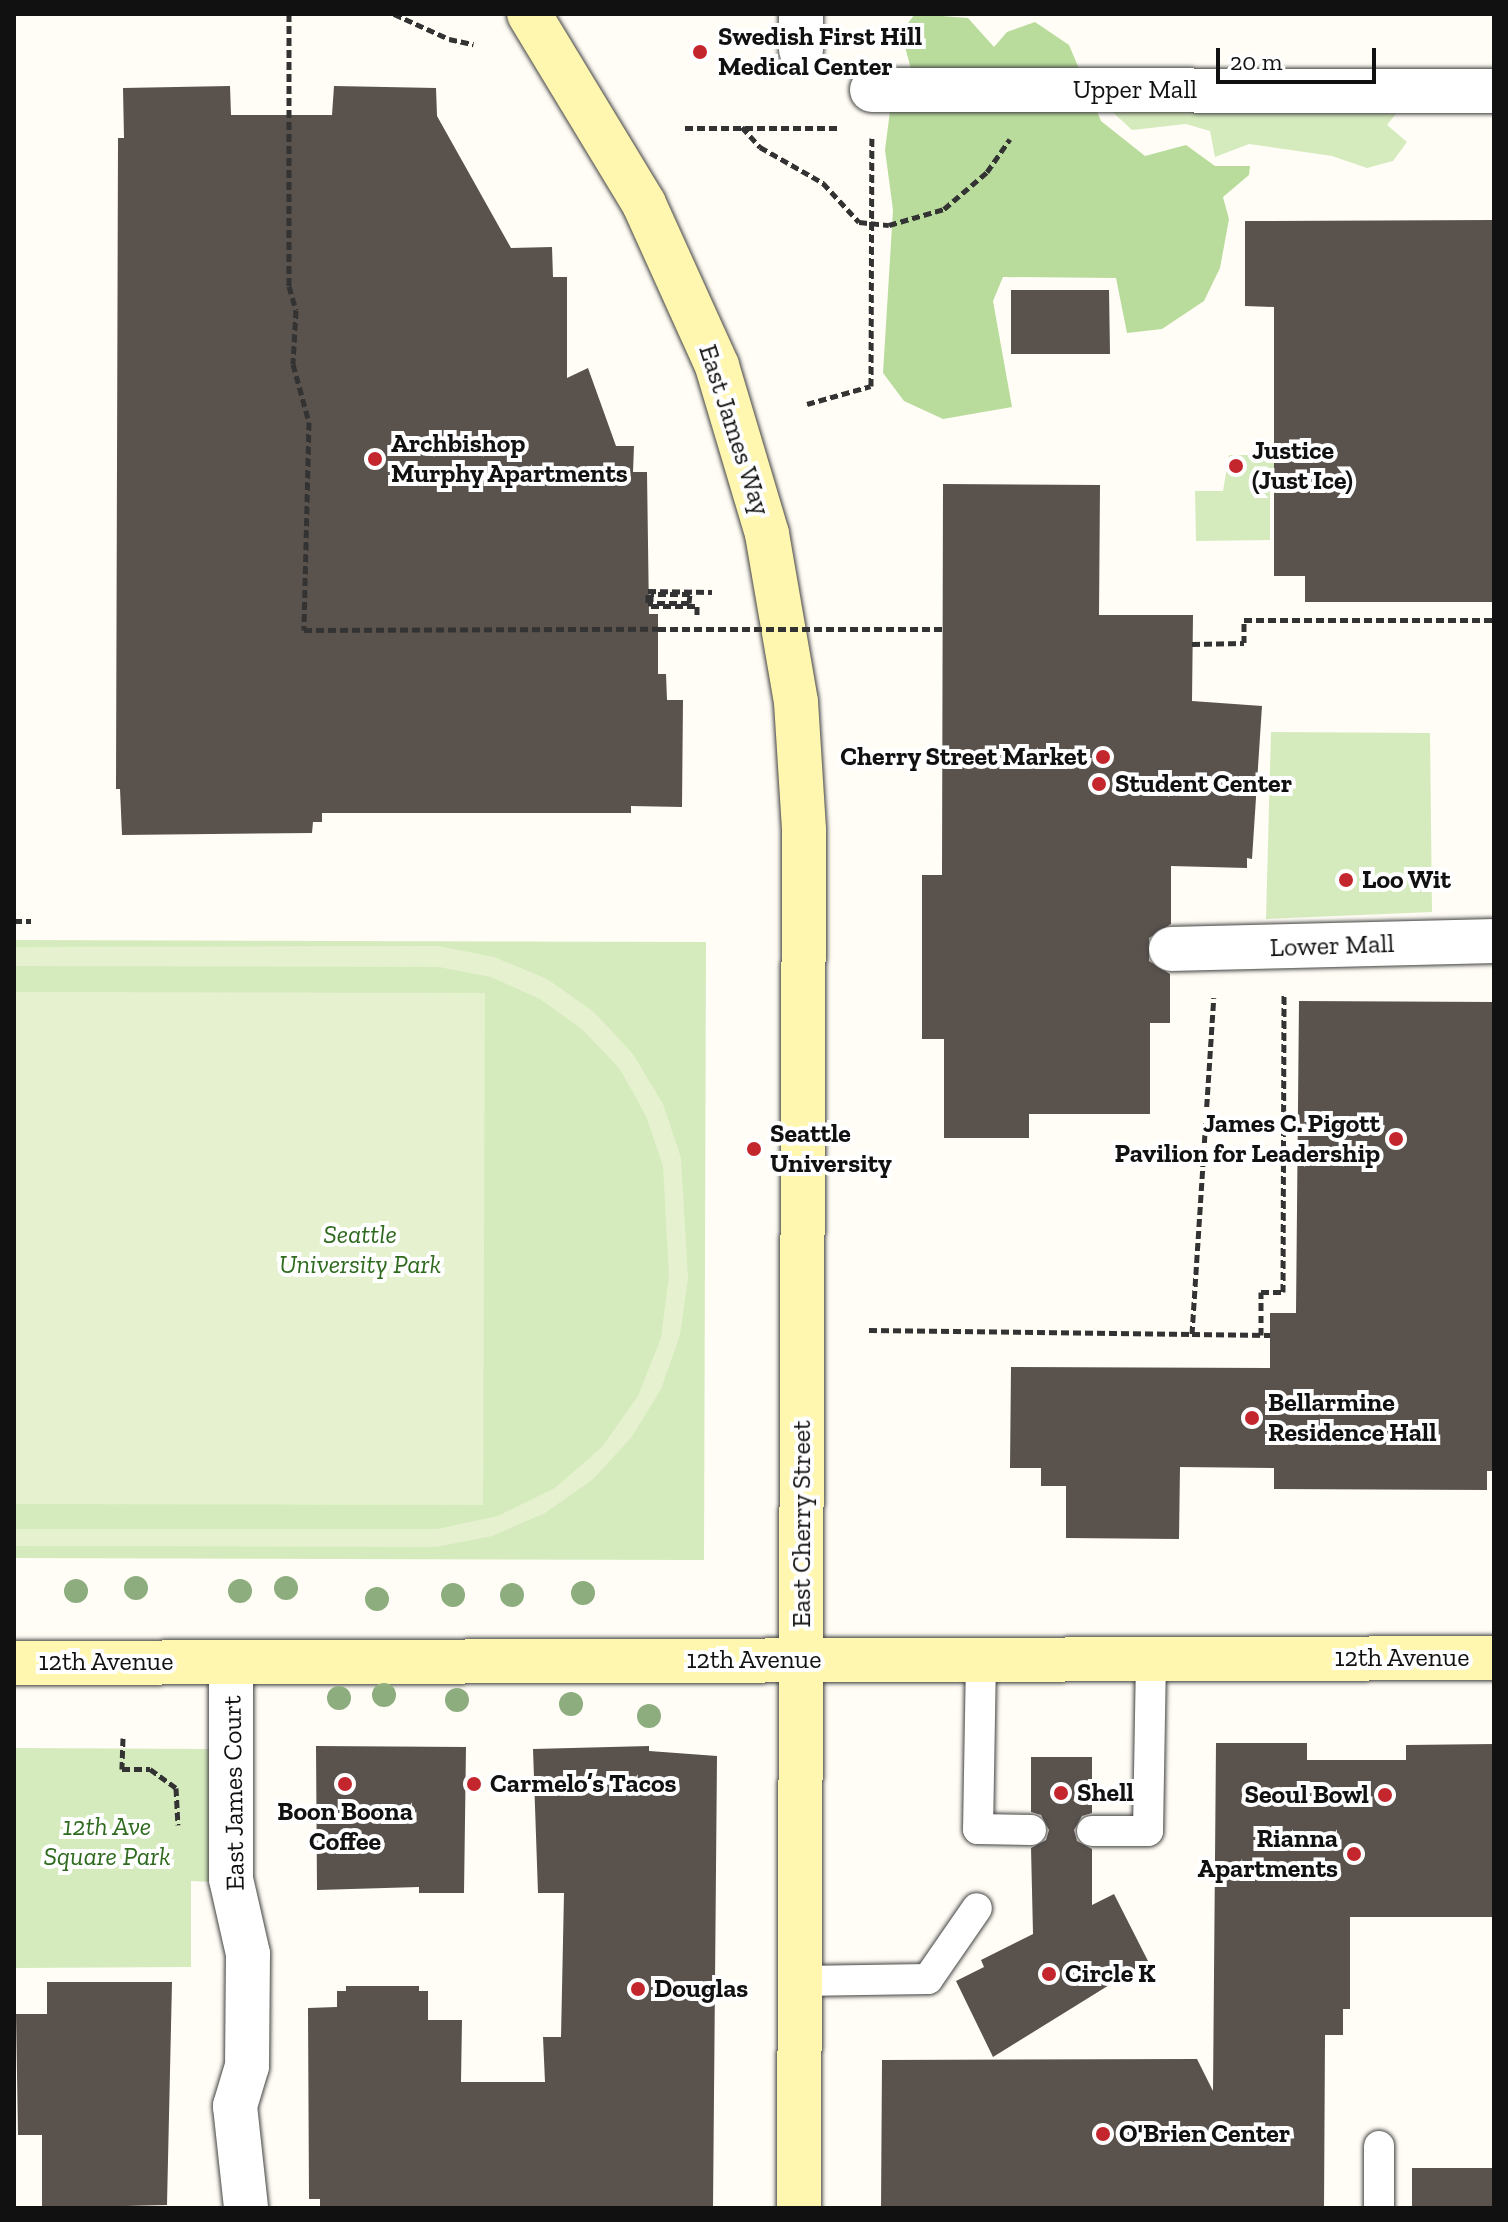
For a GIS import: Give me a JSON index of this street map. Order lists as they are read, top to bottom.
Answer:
{
  "streets": {
    "main road": ["East James Way", "East Cherry Street", "12th Avenue"],
    "street": ["Upper Mall", "Lower Mall", "East James Court"]
  },
  "crossings": [
    ["East James Way", "East Cherry Street"],
    ["East Cherry Street", "12th Avenue"],
    ["12th Avenue", "East James Court"]
  ],
  "parks": ["Seattle University Park", "12th Ave Square Park"],
  "places": [
    "Swedish First Hill Medical Center",
    "Archbishop Murphy Apartments",
    "Justice (Just Ice)",
    "Cherry Street Market",
    "Student Center",
    "Loo Wit",
    "James C. Pigott Pavilion for Leadership",
    "Seattle University",
    "Bellarmine Residence Hall",
    "Boon Boona Coffee",
    "Carmelo’s Tacos",
    "Shell",
    "Seoul Bowl",
    "Rianna Apartments",
    "Circle K",
    "Douglas",
    "O'Brien Center"
  ],
  "scale_bar": "20 m"
}
